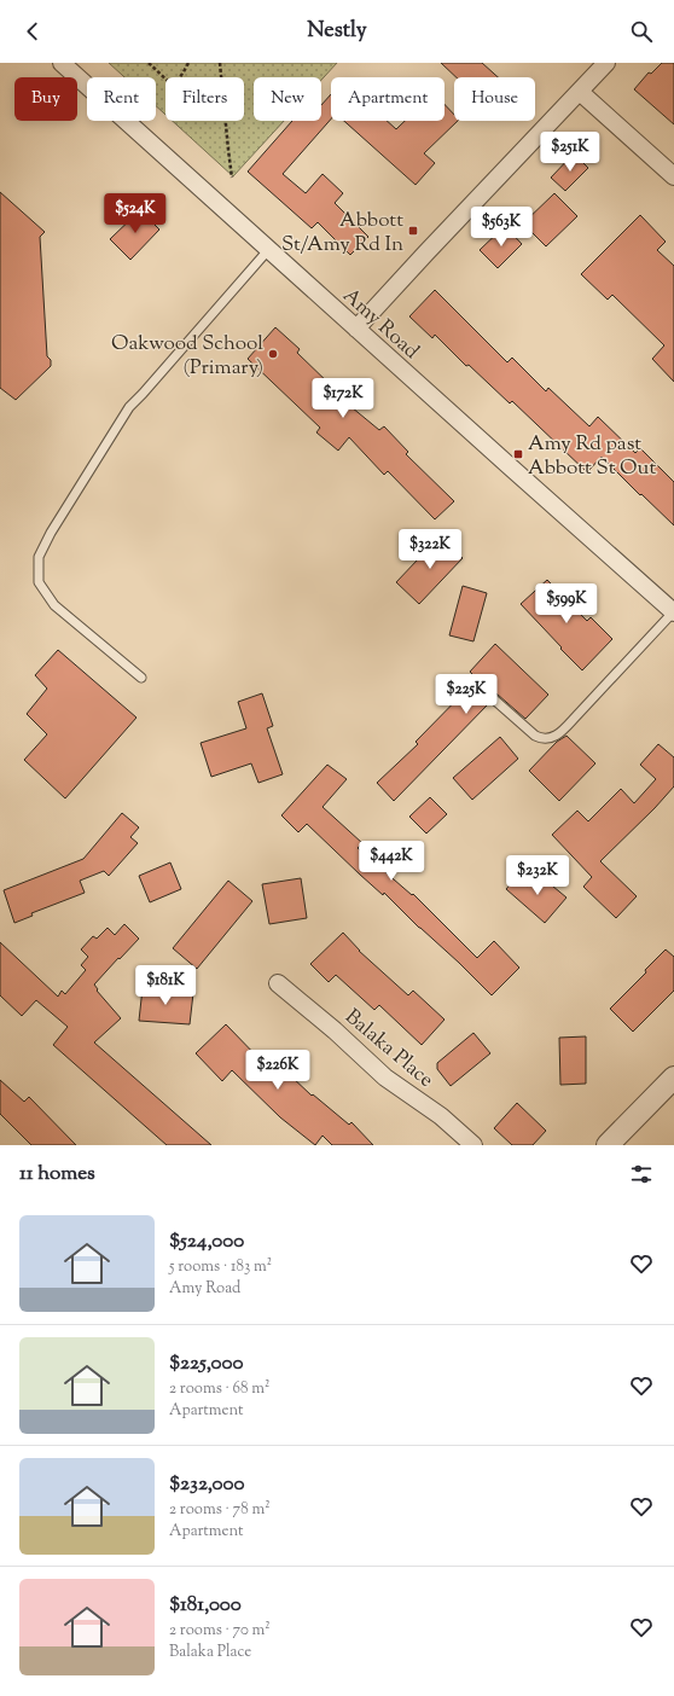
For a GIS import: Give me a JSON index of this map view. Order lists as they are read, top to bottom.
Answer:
{
  "streets": {
    "street": ["Amy Road", "Balaka Place"]
  },
  "places": {
    "transit": ["Abbott St/Amy Rd In", "Amy Rd past Abbott St Out"],
    "other": ["Oakwood School (Primary)"]
  },
  "page": {
    "header": "Nestly",
    "chip": [
      "Buy",
      "Rent",
      "Filters",
      "New",
      "Apartment",
      "House"
    ],
    "price": [
      "$251K",
      "$524K",
      "$563K",
      "$172K",
      "$322K",
      "$599K",
      "$225K",
      "$442K",
      "$232K",
      "$181K",
      "$226K"
    ],
    "heading": "11 homes",
    "list": [
      {
        "name": "$524,000",
        "note": "5 rooms · 183 m² · Amy Road"
      },
      {
        "name": "$225,000",
        "note": "2 rooms · 68 m² · Apartment"
      },
      {
        "name": "$232,000",
        "note": "2 rooms · 78 m² · Apartment"
      },
      {
        "name": "$181,000",
        "note": "2 rooms · 70 m² · Balaka Place"
      }
    ]
  }
}
